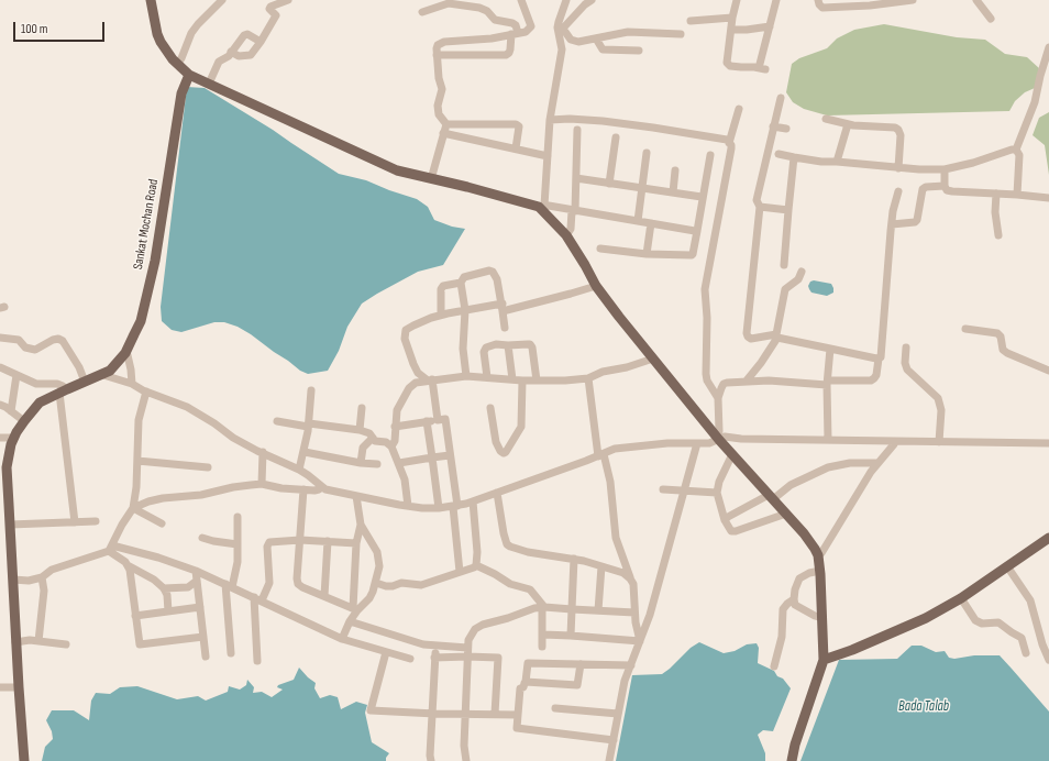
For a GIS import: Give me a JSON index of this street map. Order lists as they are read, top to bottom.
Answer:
{
  "streets": {
    "main road": ["Sankat Mochan Road"]
  },
  "water": ["Bada Talab"],
  "scale_bar": "100 m"
}
